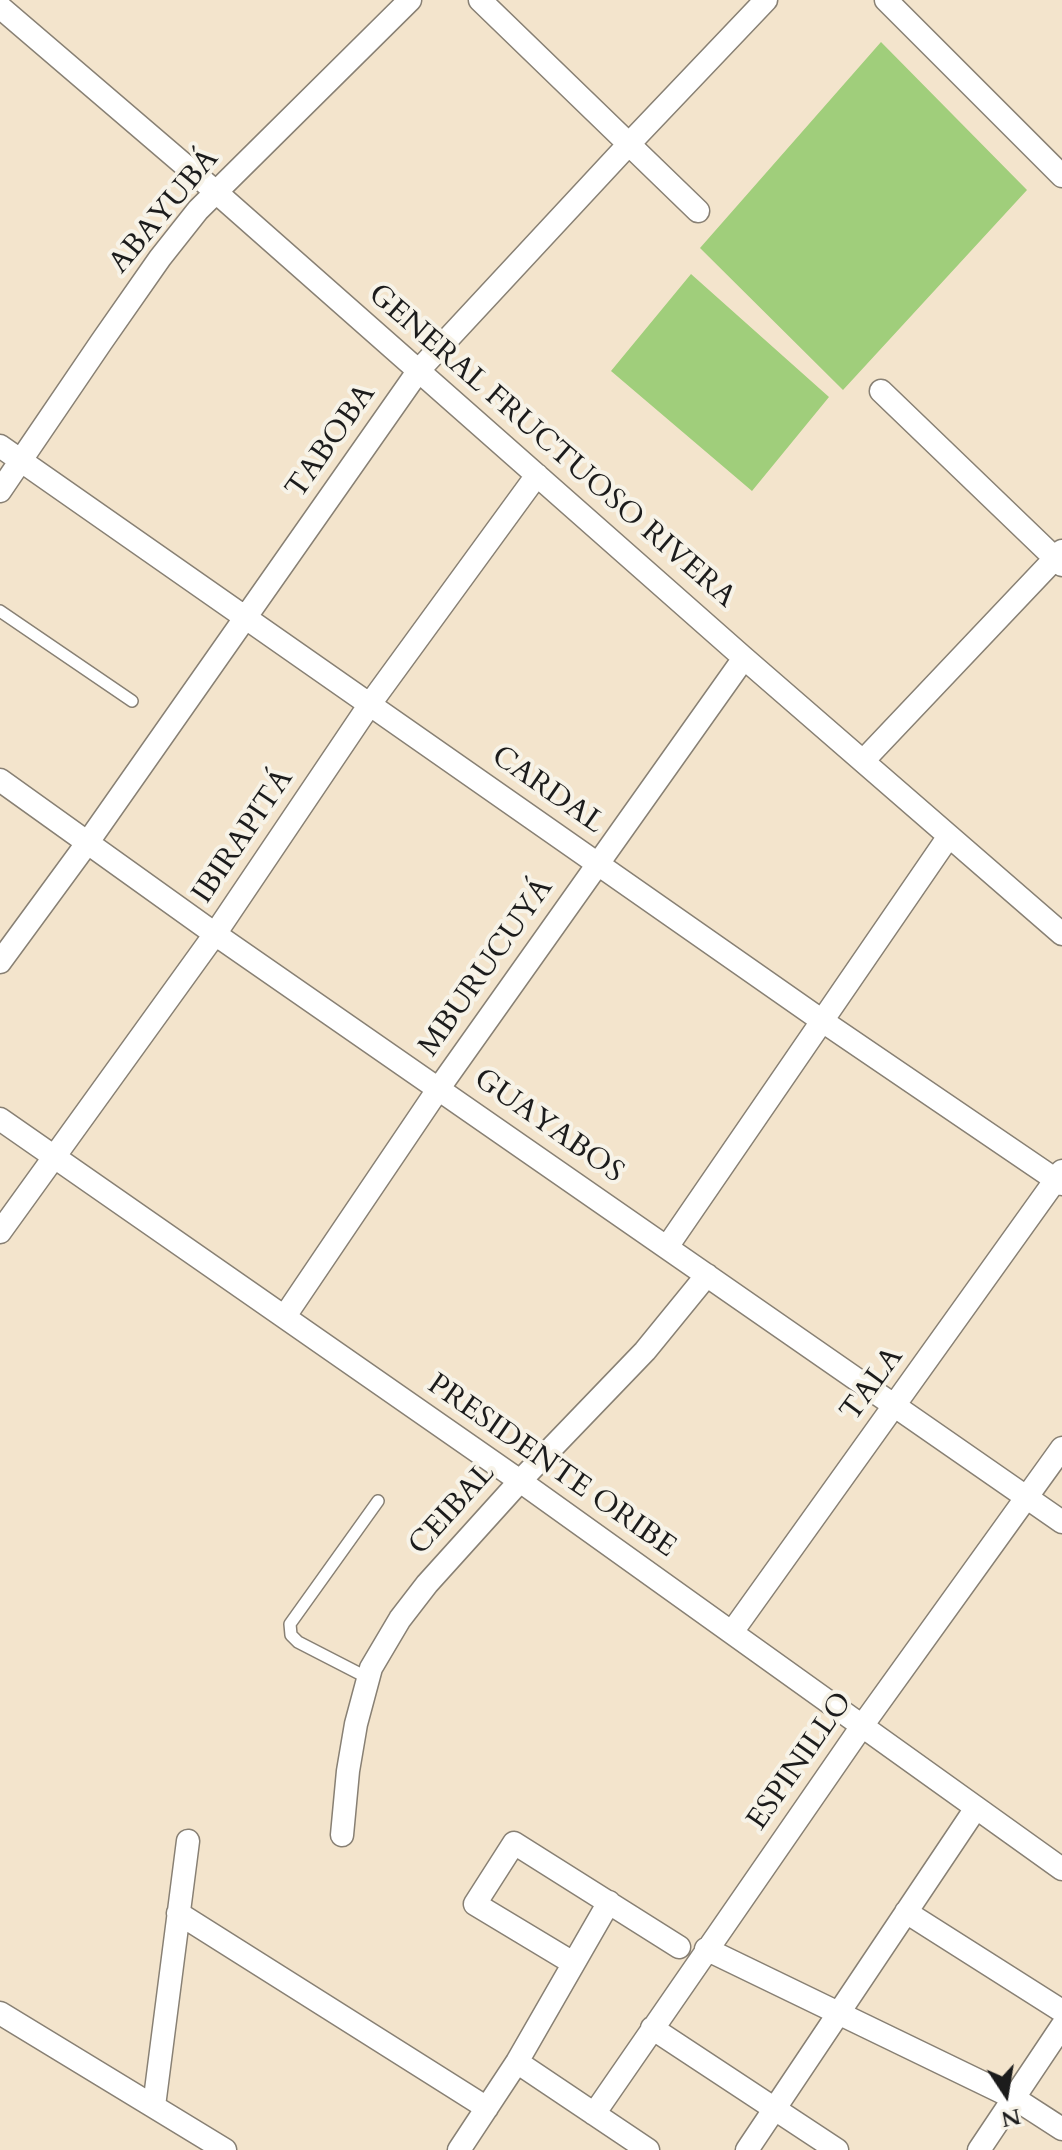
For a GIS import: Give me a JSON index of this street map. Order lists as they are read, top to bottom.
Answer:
{
  "streets": {
    "street": [
      "ABAYUBÁ",
      "TABOBA",
      "GENERAL FRUCTUOSO RIVERA",
      "CARDAL",
      "IBIRAPITÁ",
      "MBURUCUYÁ",
      "GUAYABOS",
      "TALA",
      "PRESIDENTE ORIBE",
      "CEIBAL",
      "ESPINILLO"
    ]
  },
  "crossings": [
    ["ABAYUBÁ", "GENERAL FRUCTUOSO RIVERA"],
    ["ABAYUBÁ", "CARDAL"],
    ["TABOBA", "GENERAL FRUCTUOSO RIVERA"],
    ["TABOBA", "CARDAL"],
    ["TABOBA", "GUAYABOS"],
    ["GENERAL FRUCTUOSO RIVERA", "IBIRAPITÁ"],
    ["GENERAL FRUCTUOSO RIVERA", "MBURUCUYÁ"],
    ["CARDAL", "IBIRAPITÁ"],
    ["CARDAL", "MBURUCUYÁ"],
    ["CARDAL", "TALA"],
    ["IBIRAPITÁ", "GUAYABOS"],
    ["IBIRAPITÁ", "PRESIDENTE ORIBE"],
    ["MBURUCUYÁ", "GUAYABOS"],
    ["MBURUCUYÁ", "PRESIDENTE ORIBE"],
    ["GUAYABOS", "TALA"],
    ["GUAYABOS", "CEIBAL"],
    ["GUAYABOS", "ESPINILLO"],
    ["TALA", "PRESIDENTE ORIBE"],
    ["PRESIDENTE ORIBE", "CEIBAL"],
    ["PRESIDENTE ORIBE", "ESPINILLO"]
  ],
  "north": "bottom"
}
